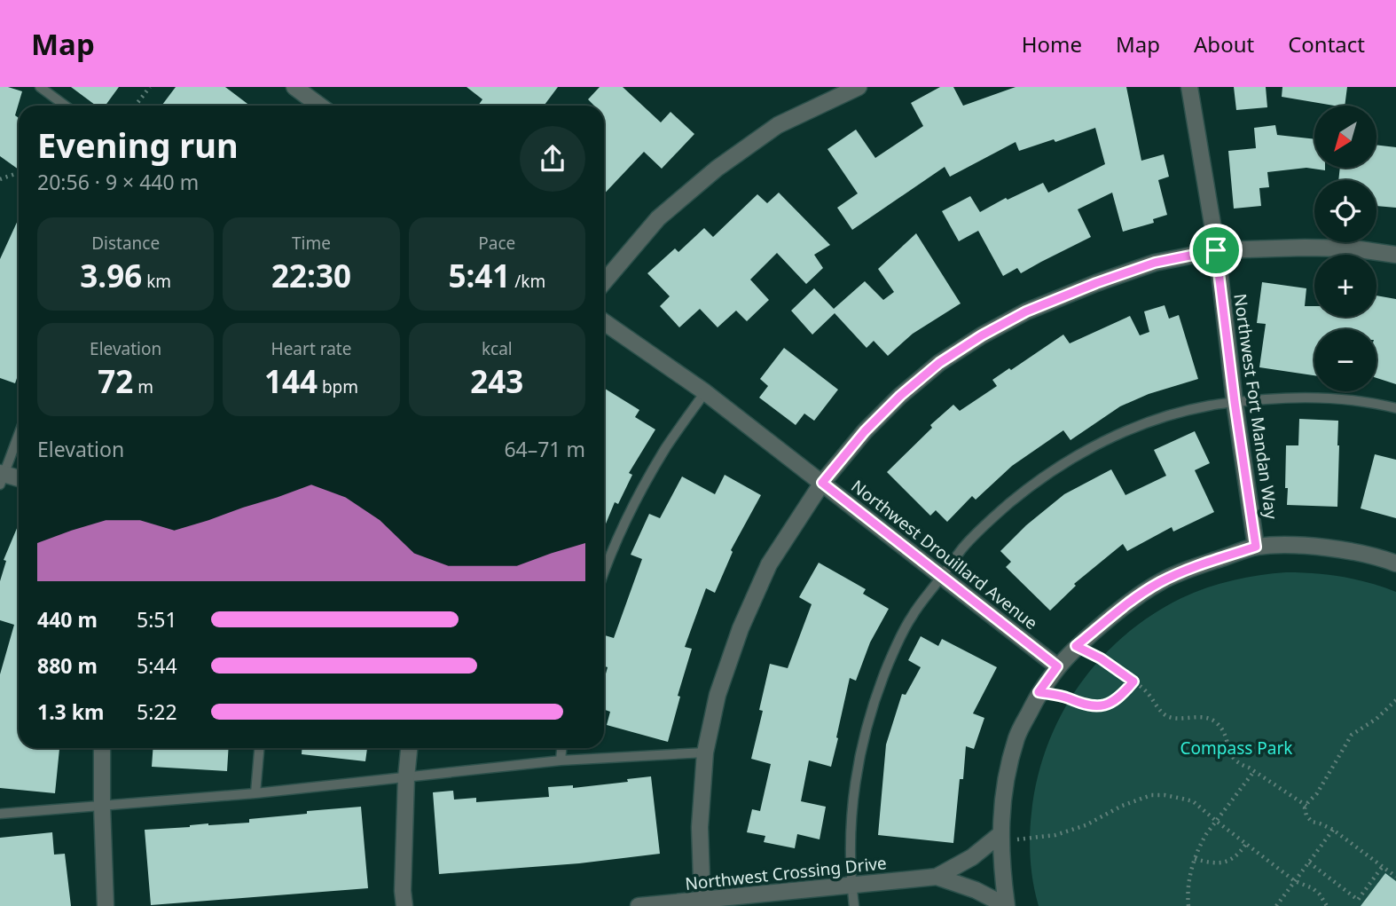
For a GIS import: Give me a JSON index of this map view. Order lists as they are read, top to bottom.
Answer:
{
  "streets": {
    "street": ["Northwest Fort Mandan Way", "Northwest Drouillard Avenue", "Northwest Crossing Drive"]
  },
  "crossings": [
    ["Northwest Fort Mandan Way", "Northwest Crossing Drive"],
    ["Northwest Drouillard Avenue", "Northwest Crossing Drive"]
  ],
  "parks": ["Compass Park"],
  "north": "bottom left",
  "page": {
    "header": "Map",
    "nav": [
      "Home",
      "Map",
      "About",
      "Contact"
    ],
    "map_buttons": ["+", "−"],
    "heading": ["Evening run", "20:56 · 9 × 440 m"],
    "stats": [
      ["Distance", "3.96 km"],
      ["Time", "22:30"],
      ["Pace", "5:41 /km"],
      ["Elevation", "72 m"],
      ["Heart rate", "144 bpm"],
      ["kcal", "243"]
    ],
    "chart": ["Elevation", "64–71 m"],
    "list": [
      {
        "name": "440 m",
        "note": "5:51"
      },
      {
        "name": "880 m",
        "note": "5:44"
      },
      {
        "name": "1.3 km",
        "note": "5:22"
      }
    ]
  }
}
